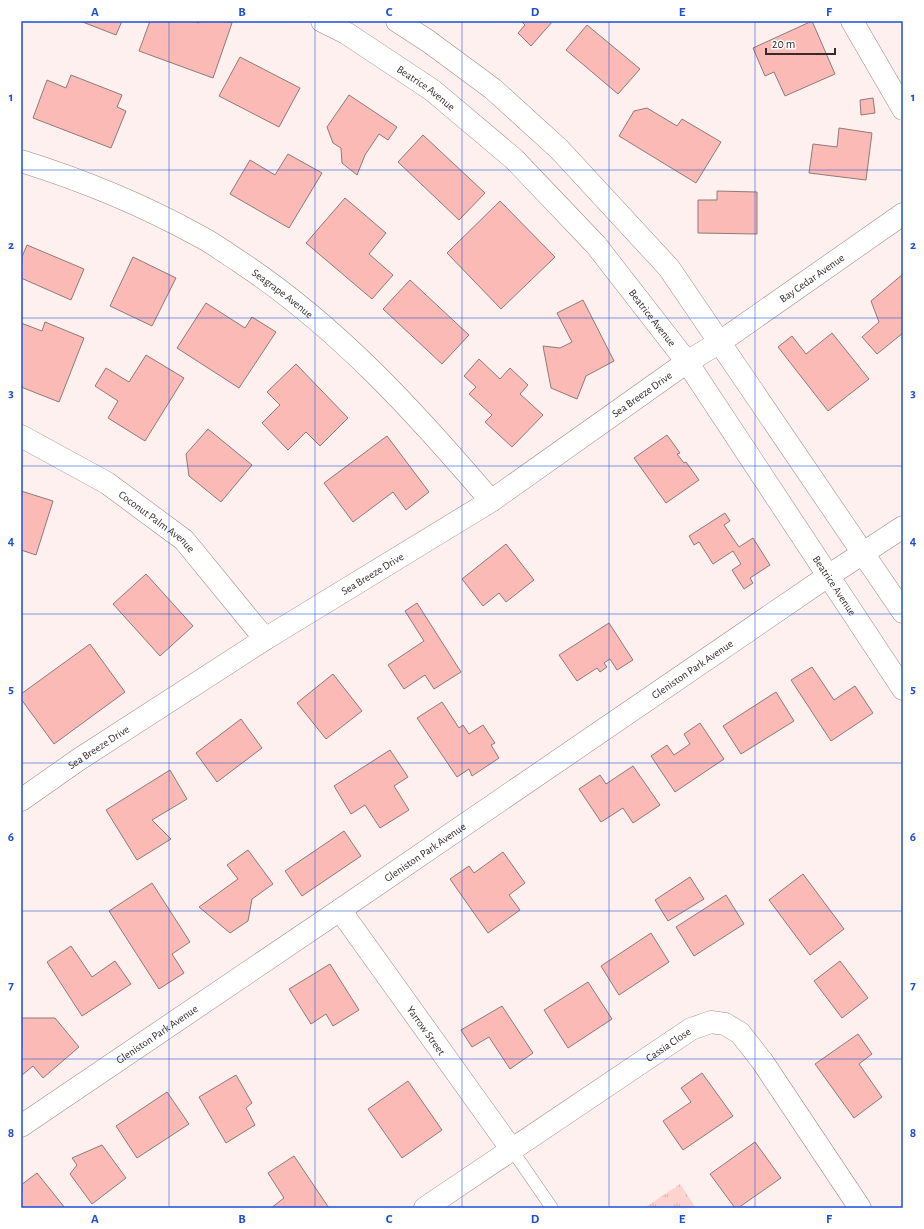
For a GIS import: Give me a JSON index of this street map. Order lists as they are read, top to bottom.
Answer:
{
  "streets": {
    "street": [
      "Beatrice Avenue",
      "Bay Cedar Avenue",
      "Seagrape Avenue",
      "Sea Breeze Drive",
      "Coconut Palm Avenue",
      "Gleniston Park Avenue",
      "Yarrow Street",
      "Cassia Close"
    ]
  },
  "crossings": [
    ["Beatrice Avenue", "Sea Breeze Drive"],
    ["Beatrice Avenue", "Gleniston Park Avenue"],
    ["Bay Cedar Avenue", "Sea Breeze Drive"],
    ["Seagrape Avenue", "Sea Breeze Drive"],
    ["Sea Breeze Drive", "Coconut Palm Avenue"],
    ["Gleniston Park Avenue", "Yarrow Street"],
    ["Yarrow Street", "Cassia Close"]
  ],
  "scale_bar": "20 m",
  "grid": {
    "columns": [
      "A",
      "B",
      "C",
      "D",
      "E",
      "F"
    ],
    "rows": [
      "1",
      "2",
      "3",
      "4",
      "5",
      "6",
      "7",
      "8"
    ]
  }
}
